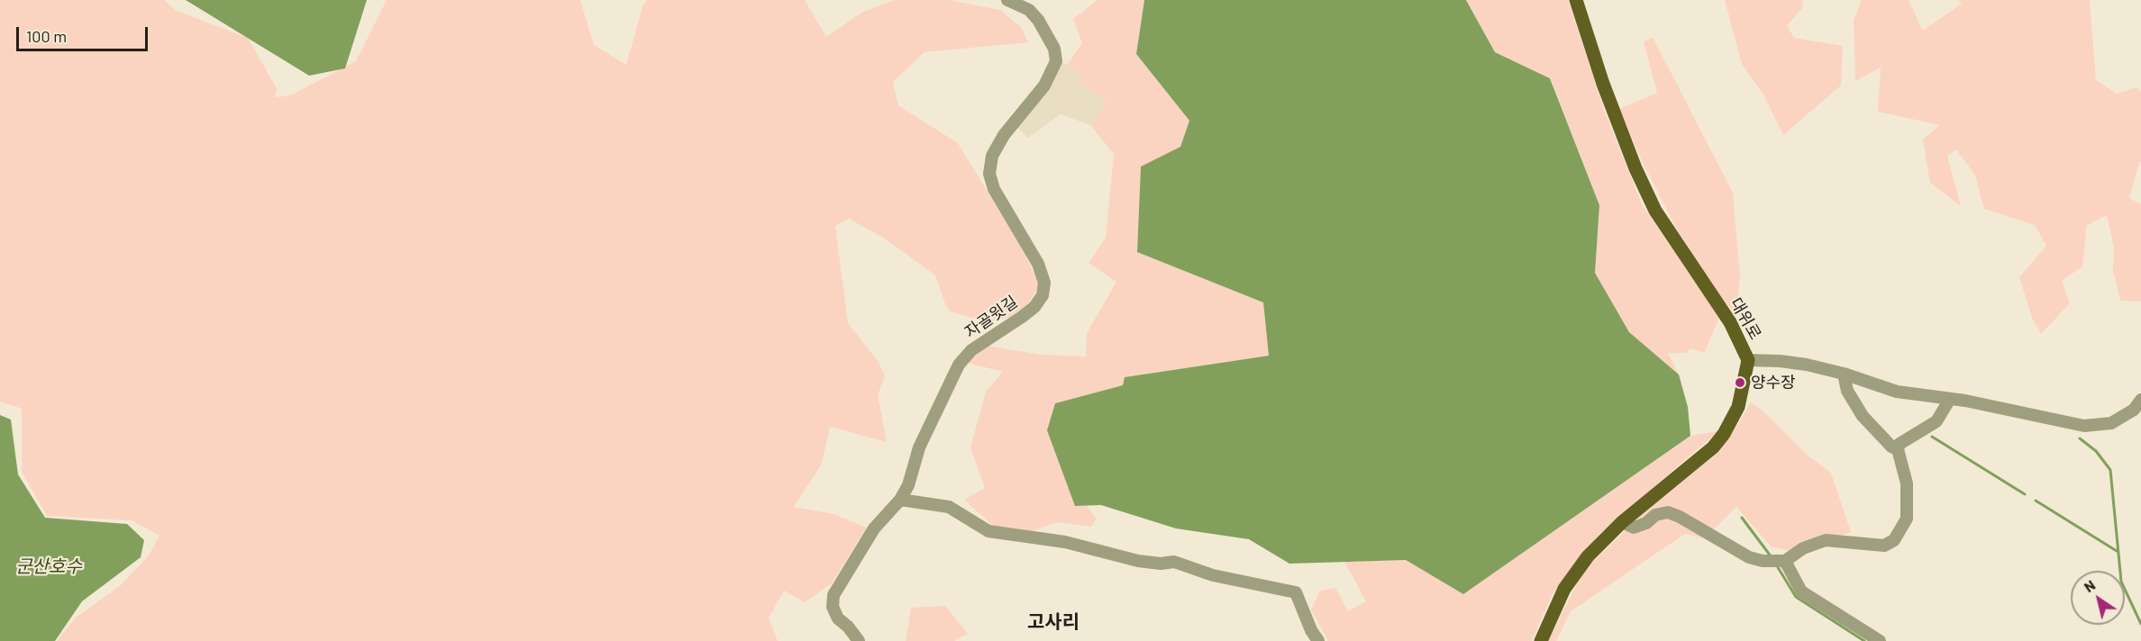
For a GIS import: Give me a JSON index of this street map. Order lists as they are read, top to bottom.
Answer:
{
  "streets": {
    "main road": ["대위로"],
    "street": ["자골윗길"]
  },
  "districts": ["고사리"],
  "water": ["군산호수"],
  "places": ["양수장"],
  "scale_bar": "100 m",
  "north": "top left"
}
